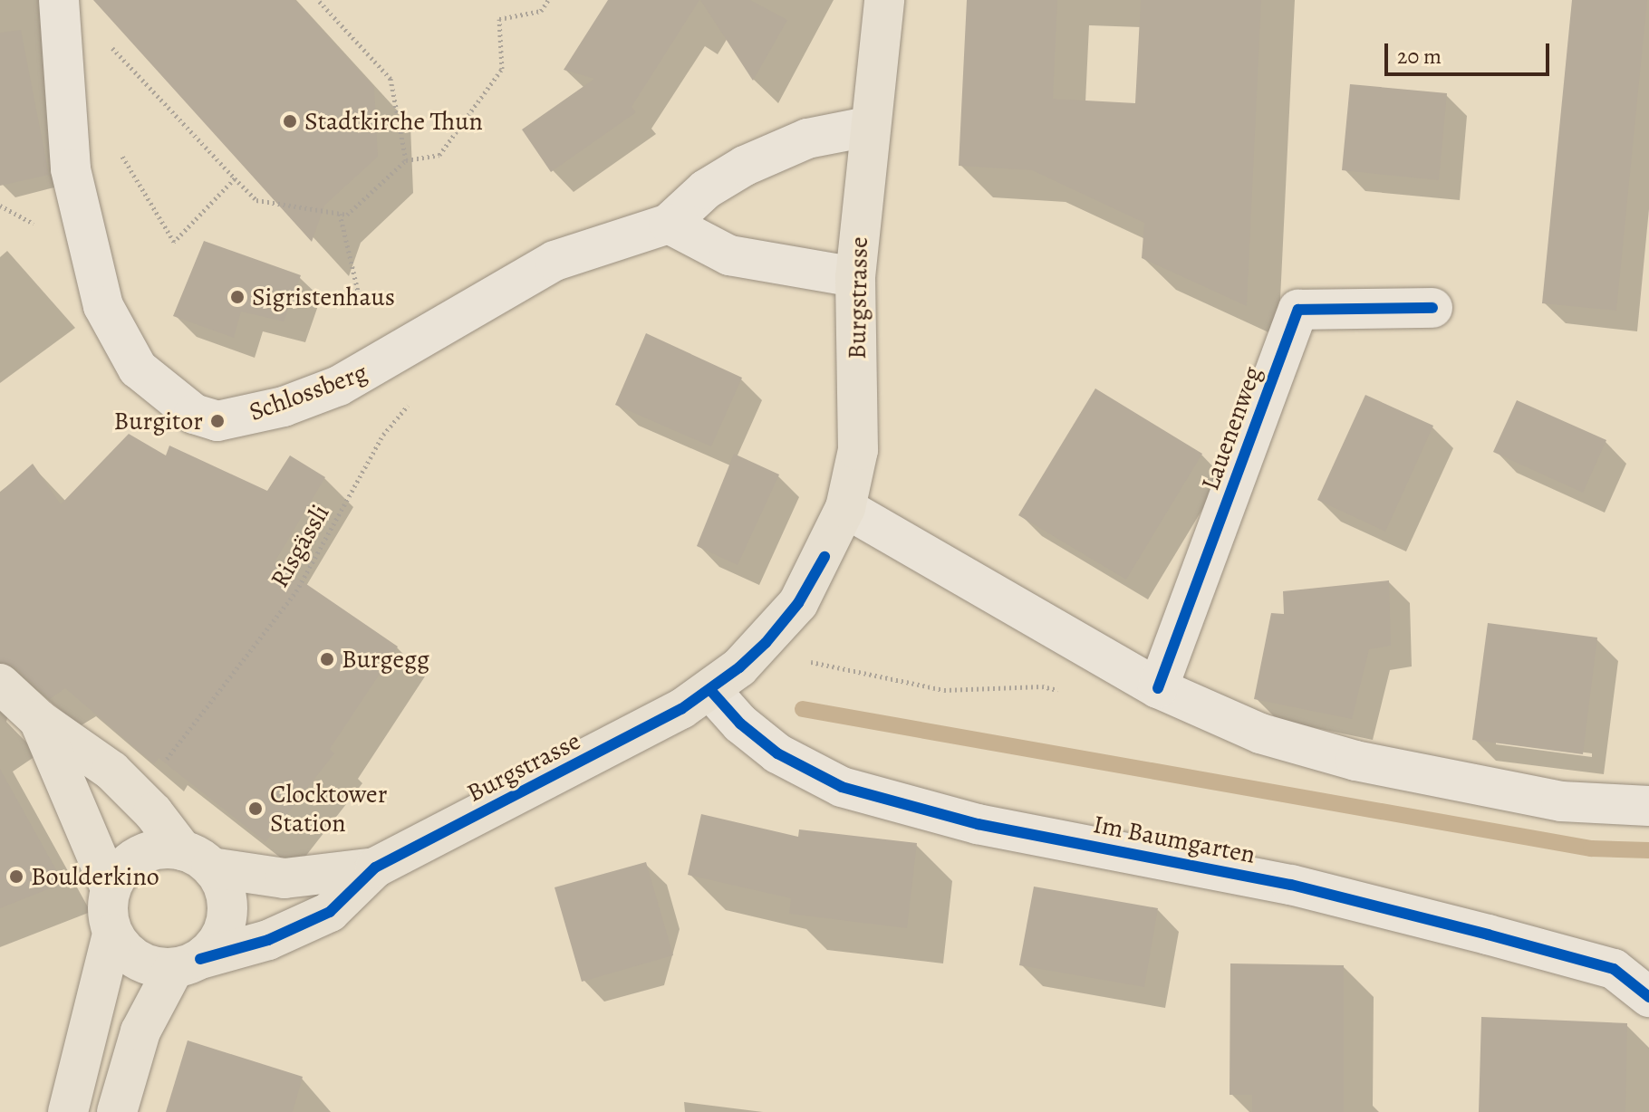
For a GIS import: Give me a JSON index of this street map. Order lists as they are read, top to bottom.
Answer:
{
  "streets": {
    "main road": ["Burgstrasse"],
    "street": ["Schlossberg", "Lauenenweg", "Im Baumgarten"],
    "path": ["Risgässli"]
  },
  "crossings": [
    ["Burgstrasse", "Schlossberg"],
    ["Burgstrasse", "Im Baumgarten"]
  ],
  "places": [
    "Stadtkirche Thun",
    "Sigristenhaus",
    "Burgitor",
    "Burgegg",
    "Clocktower Station",
    "Boulderkino"
  ],
  "scale_bar": "20 m"
}
